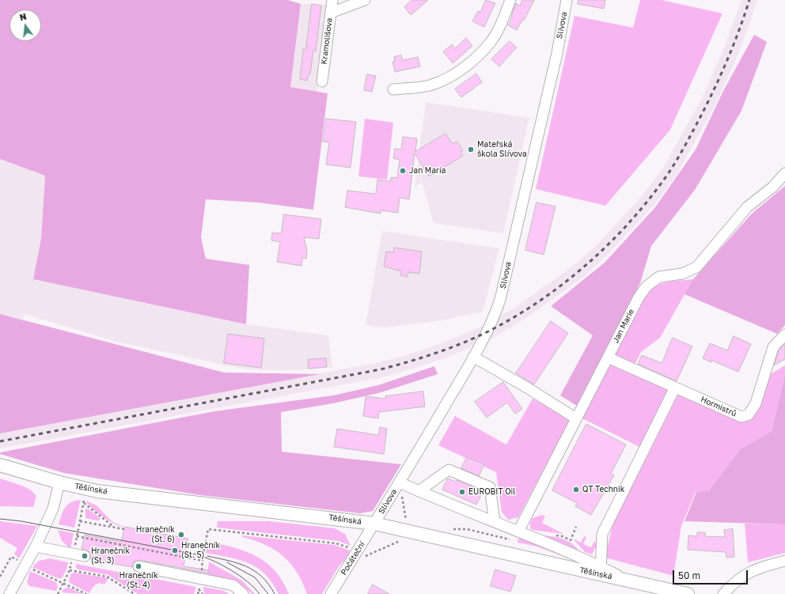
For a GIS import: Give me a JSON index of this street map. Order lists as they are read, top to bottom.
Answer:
{
  "streets": {
    "main road": ["Těšínská"],
    "street": [
      "Slívova",
      "Kramolišova",
      "Jan Marie",
      "Hormistrů",
      "Počáteční"
    ]
  },
  "crossings": [
    ["Slívova", "Těšínská"],
    ["Slívova", "Počáteční"],
    ["Jan Marie", "Hormistrů"],
    ["Těšínská", "Počáteční"]
  ],
  "places": [
    "Mateřská škola Slívova",
    "Jan Maria",
    "QT Technik",
    "EUROBIT Oil",
    "Hranečník (St. 6)",
    "Hranečník (St. 5)",
    "Hranečník (St. 3)",
    "Hranečník (St. 4)"
  ],
  "scale_bar": "50 m",
  "north": "top"
}
